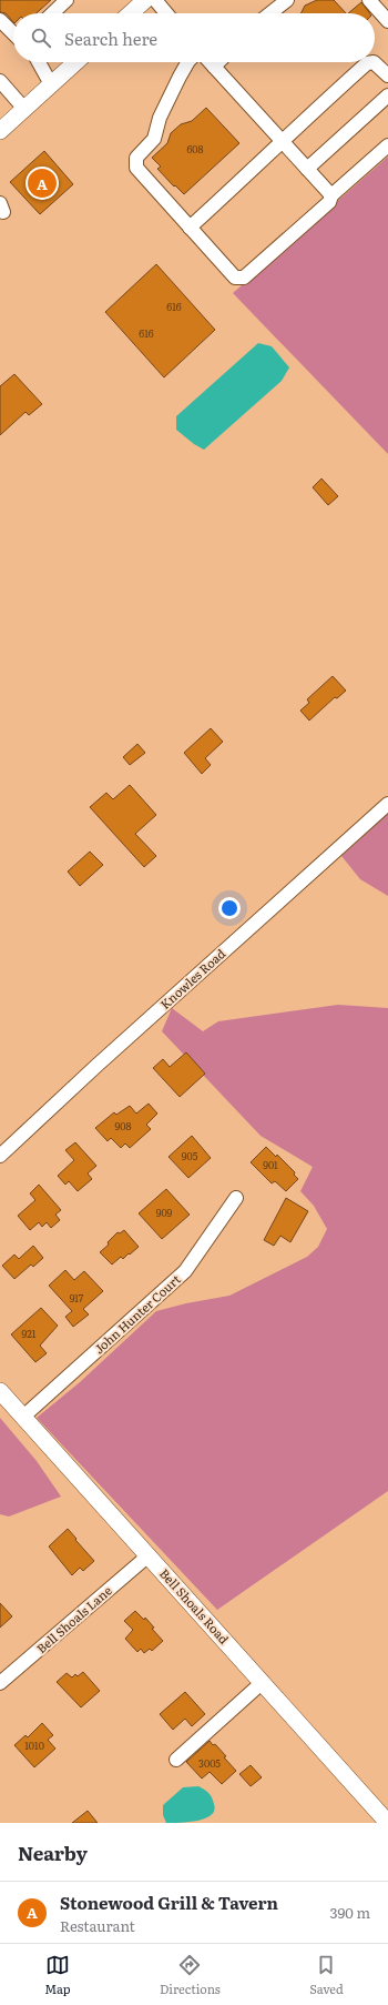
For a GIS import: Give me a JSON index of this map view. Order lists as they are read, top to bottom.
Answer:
{
  "streets": {
    "main road": ["Bell Shoals Road"],
    "street": ["Knowles Road", "John Hunter Court", "Bell Shoals Lane"]
  },
  "crossings": [
    ["John Hunter Court", "Bell Shoals Road"],
    ["Bell Shoals Road", "Bell Shoals Lane"]
  ],
  "house_numbers": [
    "608",
    "616",
    "616",
    "908",
    "905",
    "901",
    "909",
    "917",
    "921",
    "1010",
    "3005"
  ],
  "page": {
    "search": "Search here",
    "pins": "A",
    "heading": "Nearby",
    "list": [
      {
        "mark": "A",
        "name": "Stonewood Grill & Tavern",
        "note": "Restaurant",
        "value": "390 m"
      }
    ],
    "nav": ["Map", "Directions", "Saved"]
  }
}
